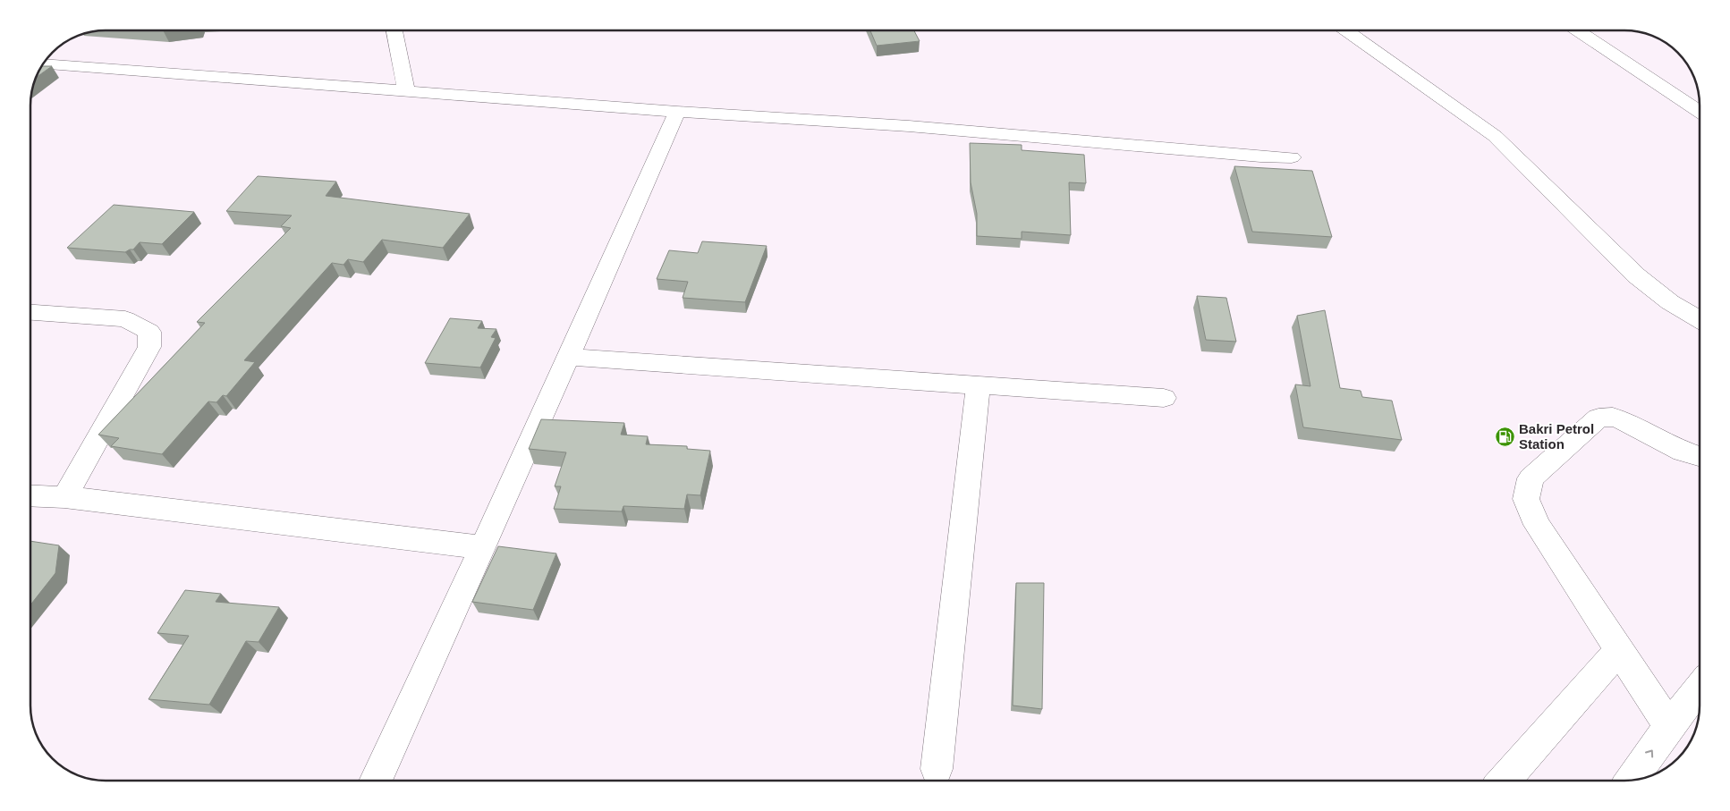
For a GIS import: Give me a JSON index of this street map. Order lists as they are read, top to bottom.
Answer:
{
  "places": {
    "fuel station": ["Bakri Petrol Station"]
  }
}
